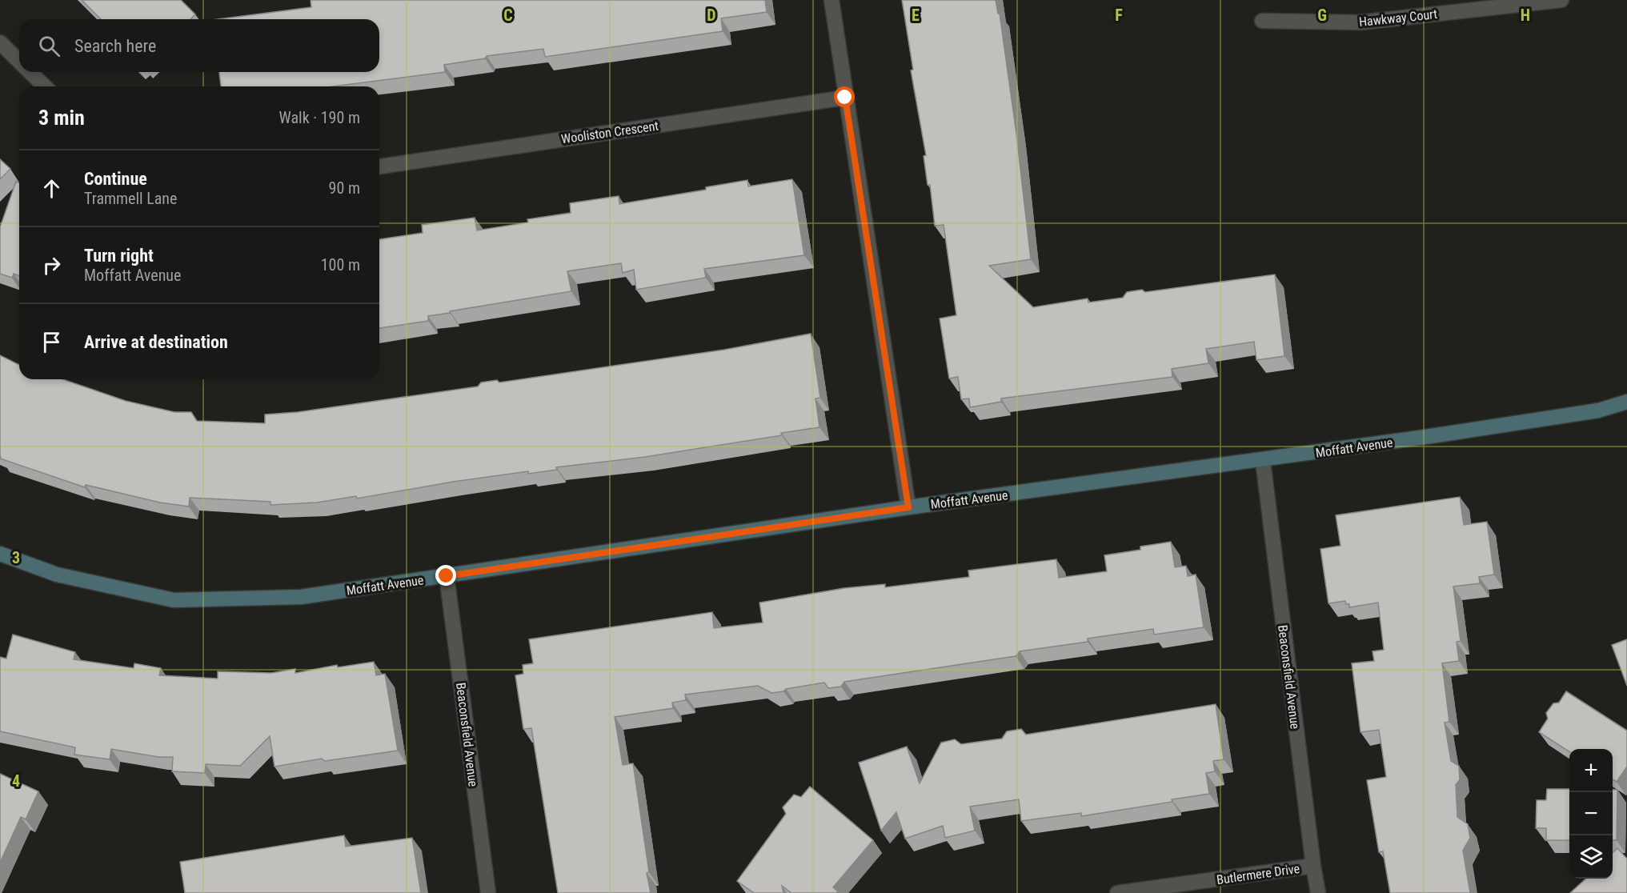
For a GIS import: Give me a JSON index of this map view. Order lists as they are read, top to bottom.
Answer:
{
  "streets": {
    "street": [
      "Hawkway Court",
      "Wooliston Crescent",
      "Moffatt Avenue",
      "Beaconsfield Avenue",
      "Butlermere Drive"
    ]
  },
  "crossings": [
    ["Moffatt Avenue", "Beaconsfield Avenue"],
    ["Beaconsfield Avenue", "Butlermere Drive"]
  ],
  "page": {
    "search": "Search here",
    "heading": ["3 min", "Walk · 190 m"],
    "list": [
      ["Continue", "Trammell Lane", "90 m"],
      ["Turn right", "Moffatt Avenue", "100 m"],
      "Arrive at destination"
    ],
    "map_buttons": ["+", "−"]
  },
  "grid": {
    "columns": [
      "C",
      "D",
      "E",
      "F",
      "G",
      "H"
    ],
    "rows": ["3", "4"]
  }
}
